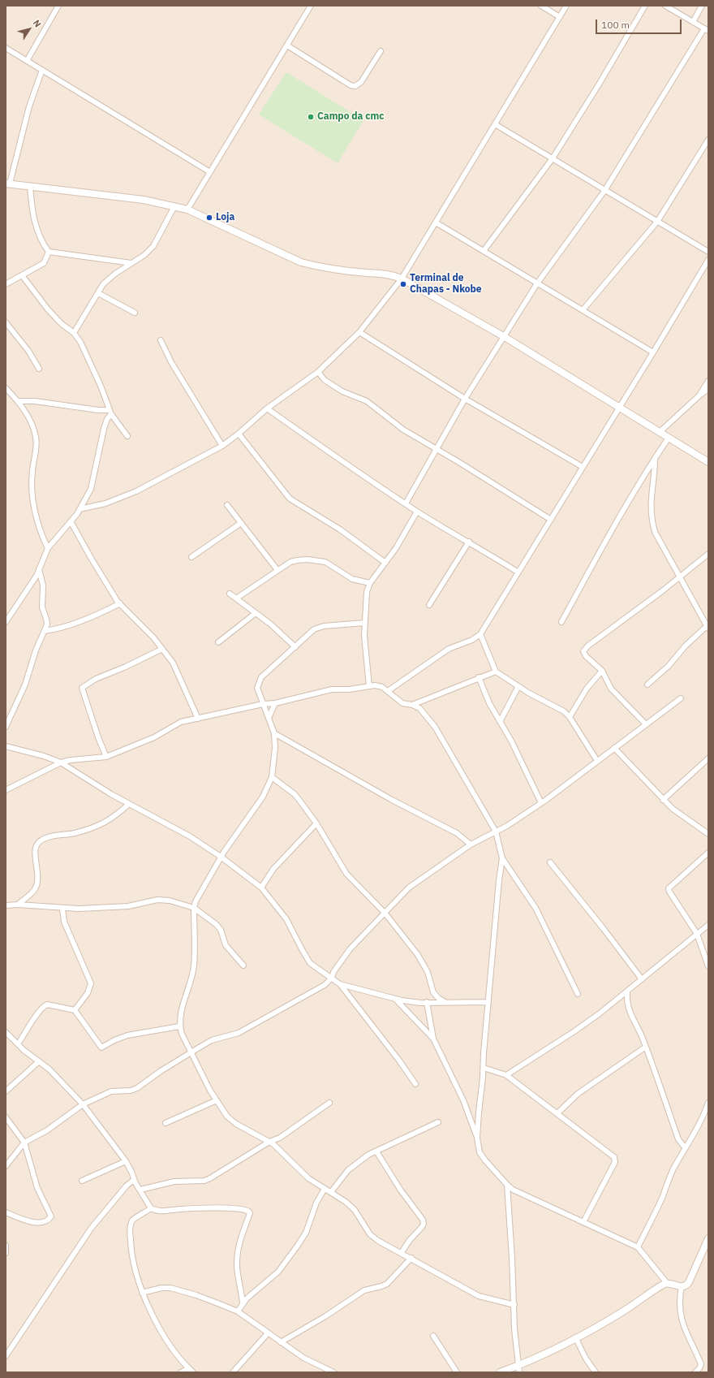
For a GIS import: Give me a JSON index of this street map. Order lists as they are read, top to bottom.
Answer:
{
  "places": ["Campo da cmc", "Loja", "Terminal de Chapas - Nkobe"],
  "scale_bar": "100 m",
  "north": "top right"
}
